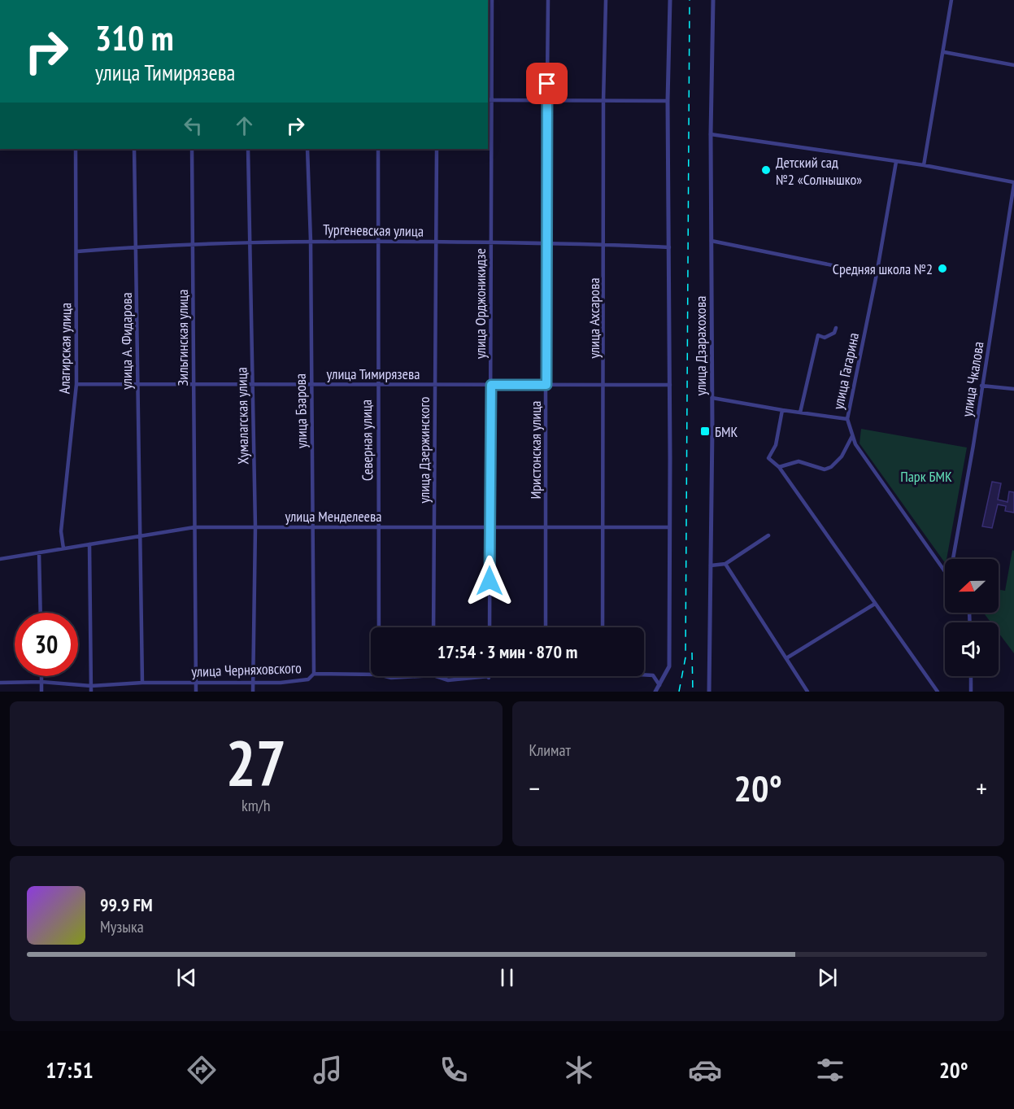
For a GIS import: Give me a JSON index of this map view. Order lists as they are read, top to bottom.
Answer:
{
  "streets": {
    "street": [
      "Тургеневская улица",
      "улица Орджоникидзе",
      "улица Ахсарова",
      "Зильгинская улица",
      "улица А. Фидарова",
      "улица Дзарахохова",
      "Алагирская улица",
      "улица Гагарина",
      "улица Тимирязева",
      "улица Чкалова",
      "улица Бзарова",
      "Хумалагская улица",
      "Северная улица",
      "улица Дзержинского",
      "Иристонская улица",
      "улица Менделеева",
      "улица Черняховского"
    ]
  },
  "crossings": [
    ["Тургеневская улица", "улица Орджоникидзе"],
    ["Тургеневская улица", "улица Ахсарова"],
    ["Тургеневская улица", "Зильгинская улица"],
    ["Тургеневская улица", "улица А. Фидарова"],
    ["Тургеневская улица", "улица Дзарахохова"],
    ["Тургеневская улица", "Алагирская улица"],
    ["Тургеневская улица", "улица Бзарова"],
    ["Тургеневская улица", "Хумалагская улица"],
    ["Тургеневская улица", "Северная улица"],
    ["Тургеневская улица", "улица Дзержинского"],
    ["Тургеневская улица", "Иристонская улица"],
    ["улица Орджоникидзе", "улица Тимирязева"],
    ["улица Орджоникидзе", "улица Менделеева"],
    ["улица Ахсарова", "улица Тимирязева"],
    ["улица Ахсарова", "улица Менделеева"],
    ["Зильгинская улица", "улица Тимирязева"],
    ["Зильгинская улица", "улица Менделеева"],
    ["Зильгинская улица", "улица Черняховского"],
    ["улица А. Фидарова", "улица Тимирязева"],
    ["улица А. Фидарова", "улица Менделеева"],
    ["улица А. Фидарова", "улица Черняховского"],
    ["улица Дзарахохова", "улица Тимирязева"],
    ["улица Дзарахохова", "улица Менделеева"],
    ["улица Дзарахохова", "улица Черняховского"],
    ["Алагирская улица", "улица Тимирязева"],
    ["Алагирская улица", "улица Менделеева"],
    ["улица Тимирязева", "улица Бзарова"],
    ["улица Тимирязева", "Хумалагская улица"],
    ["улица Тимирязева", "Северная улица"],
    ["улица Тимирязева", "улица Дзержинского"],
    ["улица Тимирязева", "Иристонская улица"],
    ["улица Бзарова", "улица Менделеева"],
    ["улица Бзарова", "улица Черняховского"],
    ["Хумалагская улица", "улица Менделеева"],
    ["Хумалагская улица", "улица Черняховского"],
    ["Северная улица", "улица Менделеева"],
    ["улица Дзержинского", "улица Менделеева"],
    ["Иристонская улица", "улица Менделеева"]
  ],
  "parks": ["Парк БМК"],
  "places": {
    "other": ["Детский сад №2 «Солнышко»", "Средняя школа №2"],
    "transit": ["БМК"]
  },
  "north": "left",
  "page": {
    "turn": ["310 m", "улица Тимирязева"],
    "limit": "30",
    "trip": "17:54 · 3 мин · 870 m",
    "tile": [
      ["27", "km/h"],
      "Климат"
    ],
    "heat": ["−", "20°", "+"],
    "song": ["99.9 FM", "Музыка"],
    "tabs": ["17:51", "20°"]
  }
}
